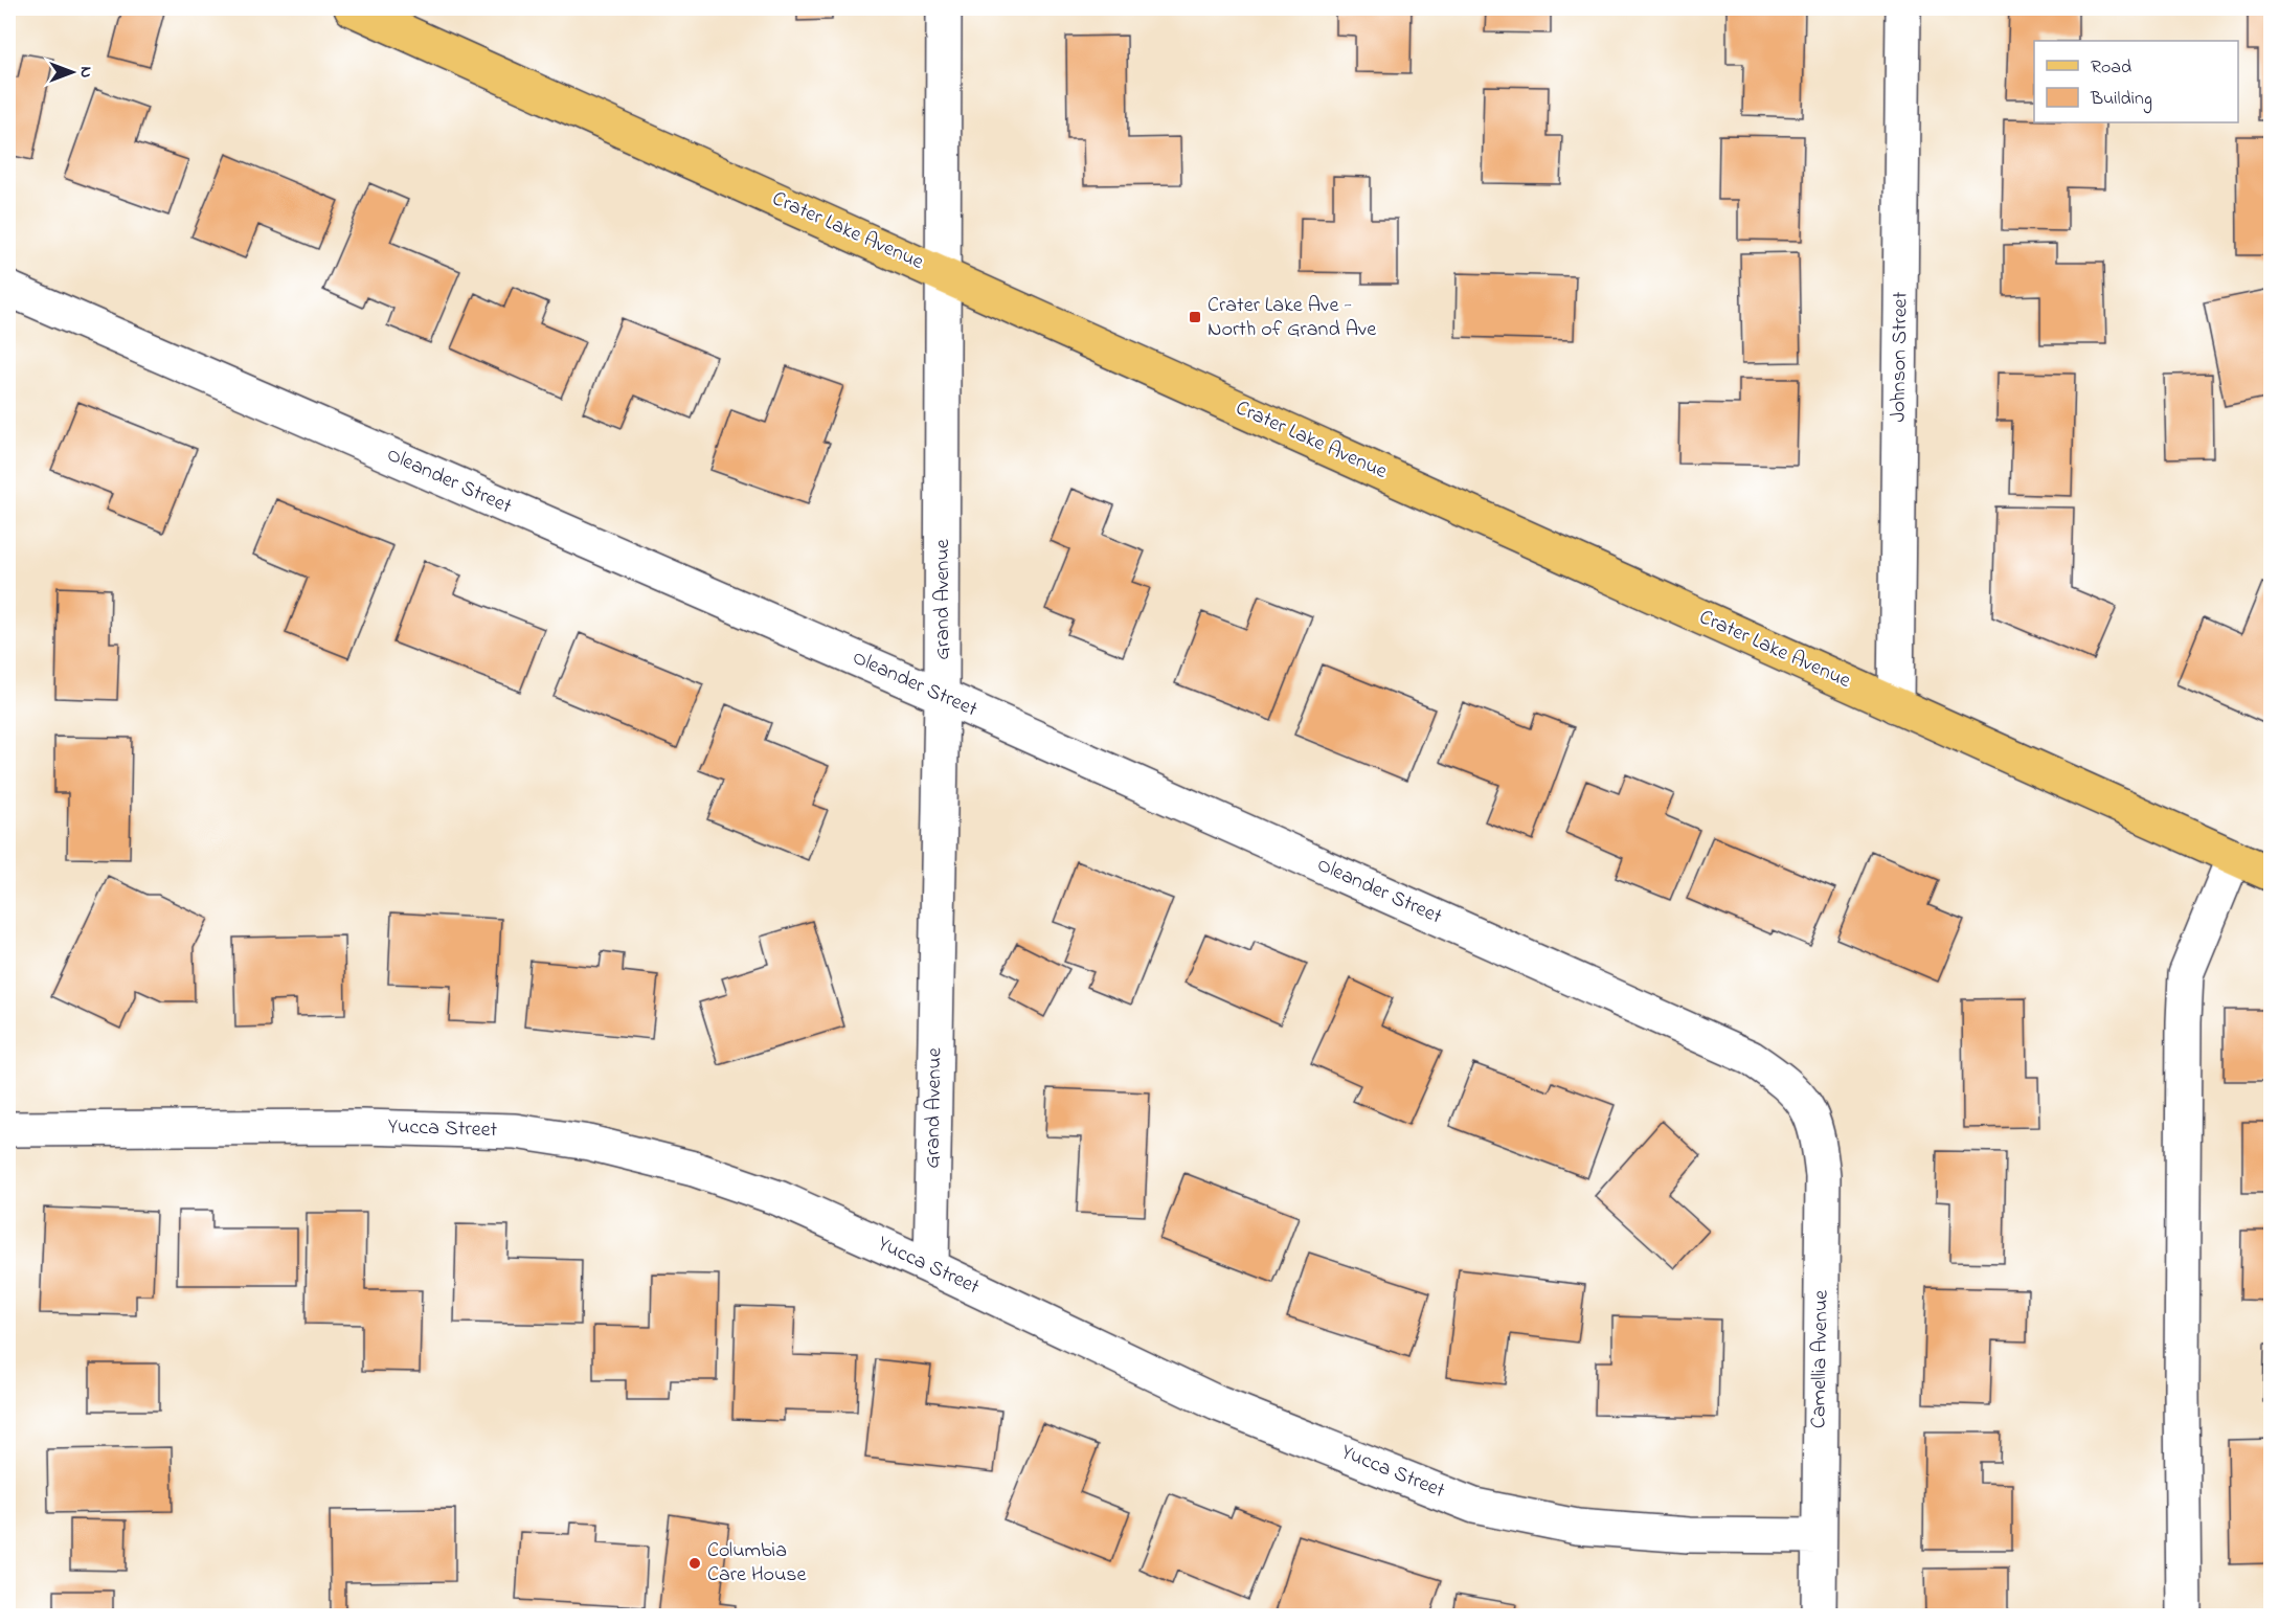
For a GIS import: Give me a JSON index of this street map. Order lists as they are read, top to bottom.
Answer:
{
  "streets": {
    "main road": ["Crater Lake Avenue"],
    "street": [
      "Johnson Street",
      "Oleander Street",
      "Grand Avenue",
      "Yucca Street",
      "Camellia Avenue"
    ]
  },
  "crossings": [
    ["Crater Lake Avenue", "Johnson Street"],
    ["Crater Lake Avenue", "Grand Avenue"],
    ["Oleander Street", "Grand Avenue"],
    ["Oleander Street", "Camellia Avenue"],
    ["Grand Avenue", "Yucca Street"],
    ["Yucca Street", "Camellia Avenue"]
  ],
  "places": {
    "transit": ["Crater Lake Ave - North of Grand Ave"],
    "other": ["Columbia Care House"]
  },
  "legend": ["Road", "Building"],
  "north": "right"
}
